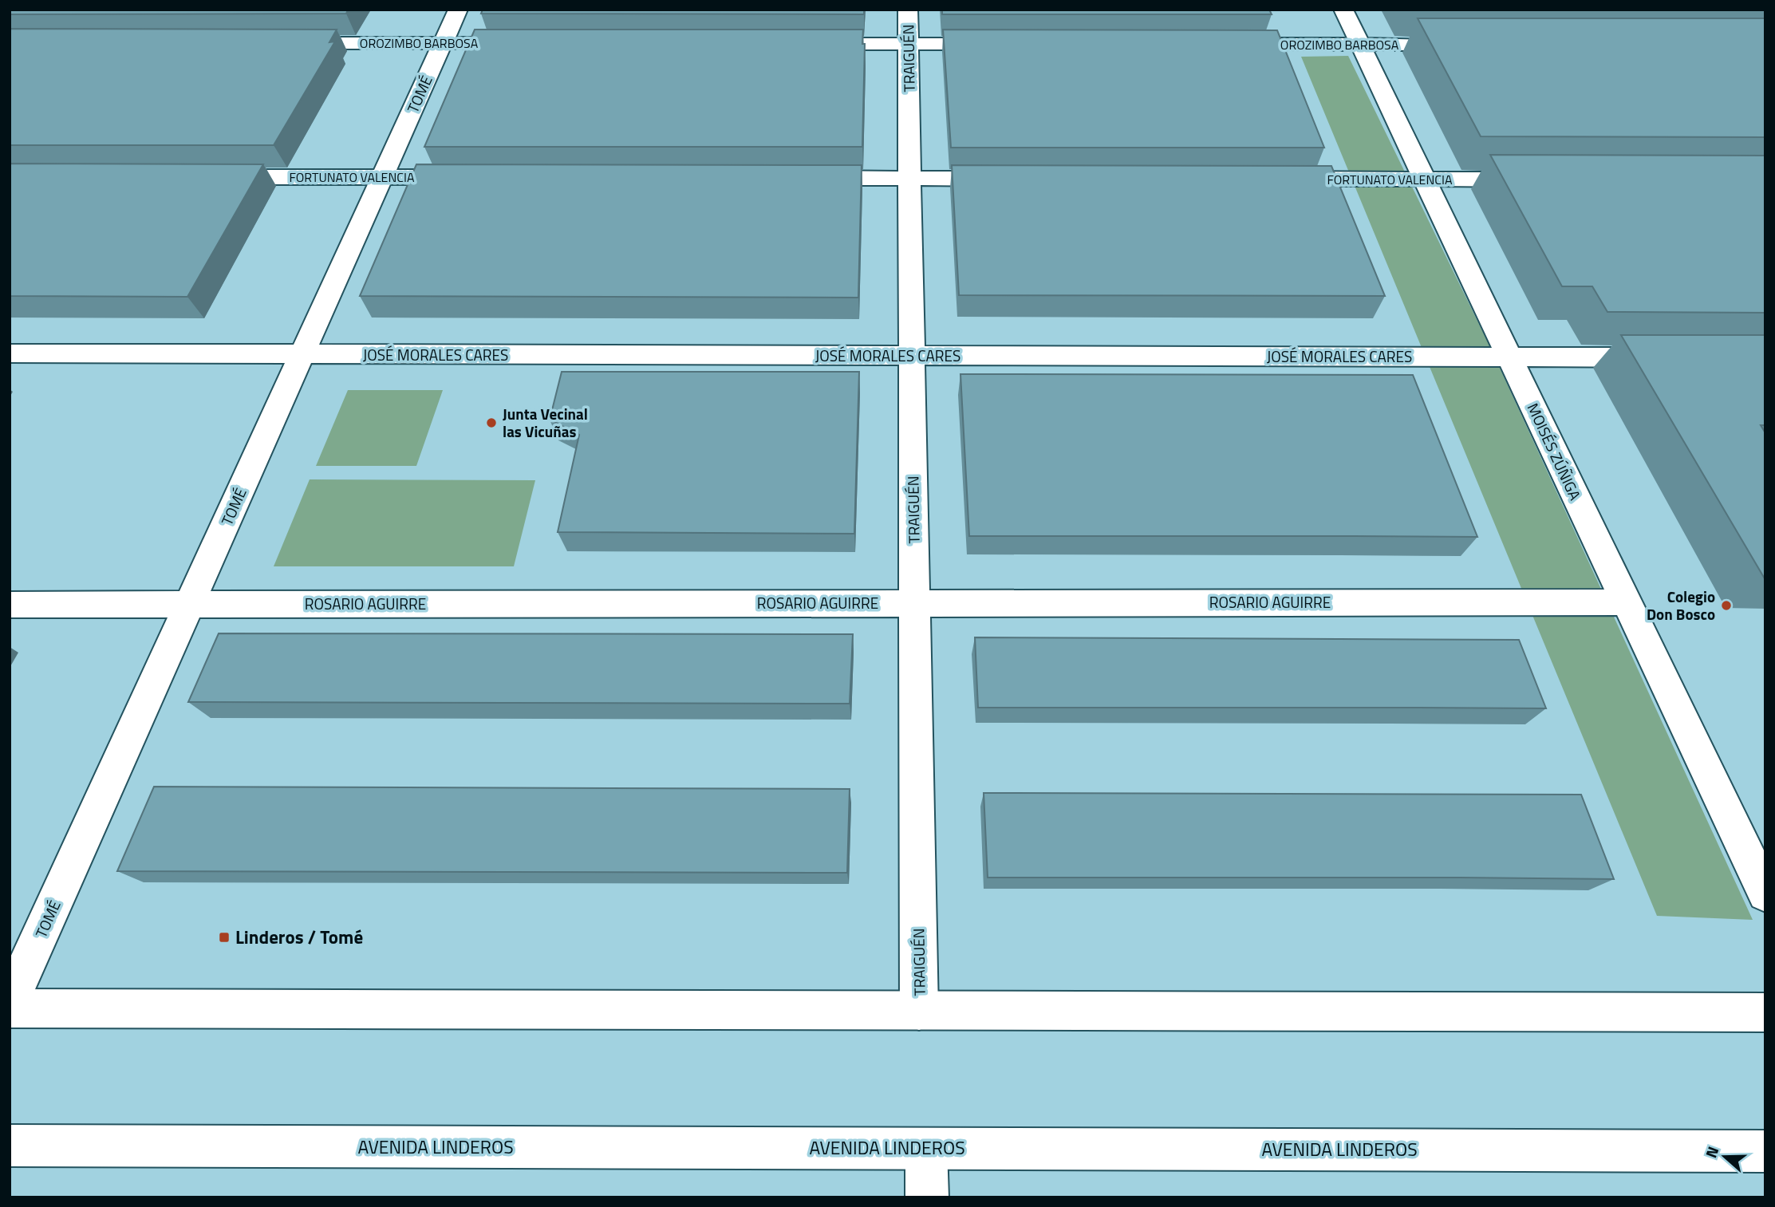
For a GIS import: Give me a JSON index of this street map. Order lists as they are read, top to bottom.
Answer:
{
  "streets": {
    "street": [
      "OROZIMBO BARBOSA",
      "TRAIGUÉN",
      "TOMÉ",
      "FORTUNATO VALENCIA",
      "JOSÉ MORALES CARES",
      "MOISÉS ZÚÑIGA",
      "ROSARIO AGUIRRE",
      "AVENIDA LINDEROS"
    ]
  },
  "crossings": [
    ["OROZIMBO BARBOSA", "TOMÉ"],
    ["OROZIMBO BARBOSA", "MOISÉS ZÚÑIGA"],
    ["TRAIGUÉN", "JOSÉ MORALES CARES"],
    ["TRAIGUÉN", "ROSARIO AGUIRRE"],
    ["TOMÉ", "FORTUNATO VALENCIA"],
    ["TOMÉ", "JOSÉ MORALES CARES"],
    ["TOMÉ", "ROSARIO AGUIRRE"],
    ["FORTUNATO VALENCIA", "MOISÉS ZÚÑIGA"],
    ["JOSÉ MORALES CARES", "MOISÉS ZÚÑIGA"],
    ["MOISÉS ZÚÑIGA", "ROSARIO AGUIRRE"]
  ],
  "places": {
    "other": ["Junta Vecinal las Vicuñas", "Colegio Don Bosco"],
    "transit": ["Linderos / Tomé"]
  },
  "north": "left"
}
